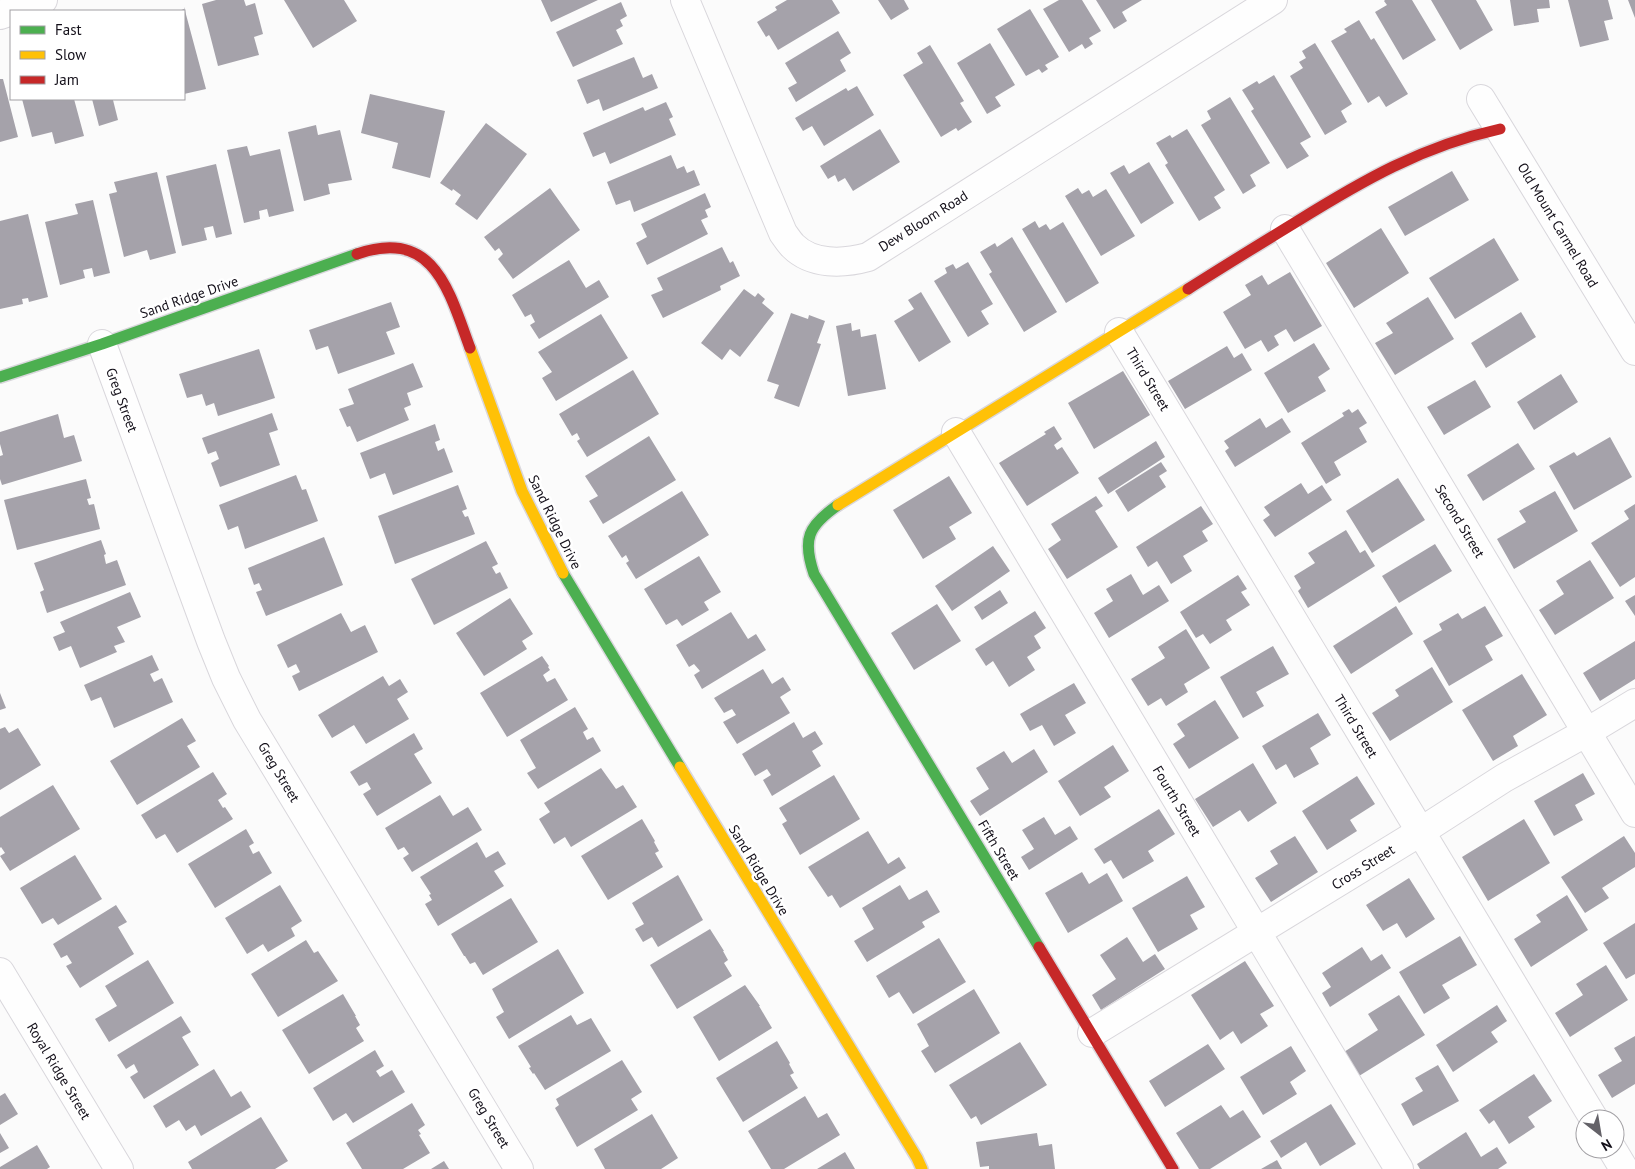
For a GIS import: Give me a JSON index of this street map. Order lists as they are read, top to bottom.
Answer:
{
  "streets": {
    "street": [
      "Dew Bloom Road",
      "Old Mount Carmel Road",
      "Sand Ridge Drive",
      "Third Street",
      "Greg Street",
      "Second Street",
      "Fourth Street",
      "Fifth Street",
      "Cross Street",
      "Royal Ridge Street"
    ]
  },
  "crossings": [
    ["Sand Ridge Drive", "Greg Street"],
    ["Third Street", "Cross Street"],
    ["Second Street", "Cross Street"],
    ["Fourth Street", "Fifth Street"],
    ["Fourth Street", "Cross Street"],
    ["Fifth Street", "Cross Street"]
  ],
  "legend": ["Fast", "Slow", "Jam"],
  "north": "bottom right"
}
